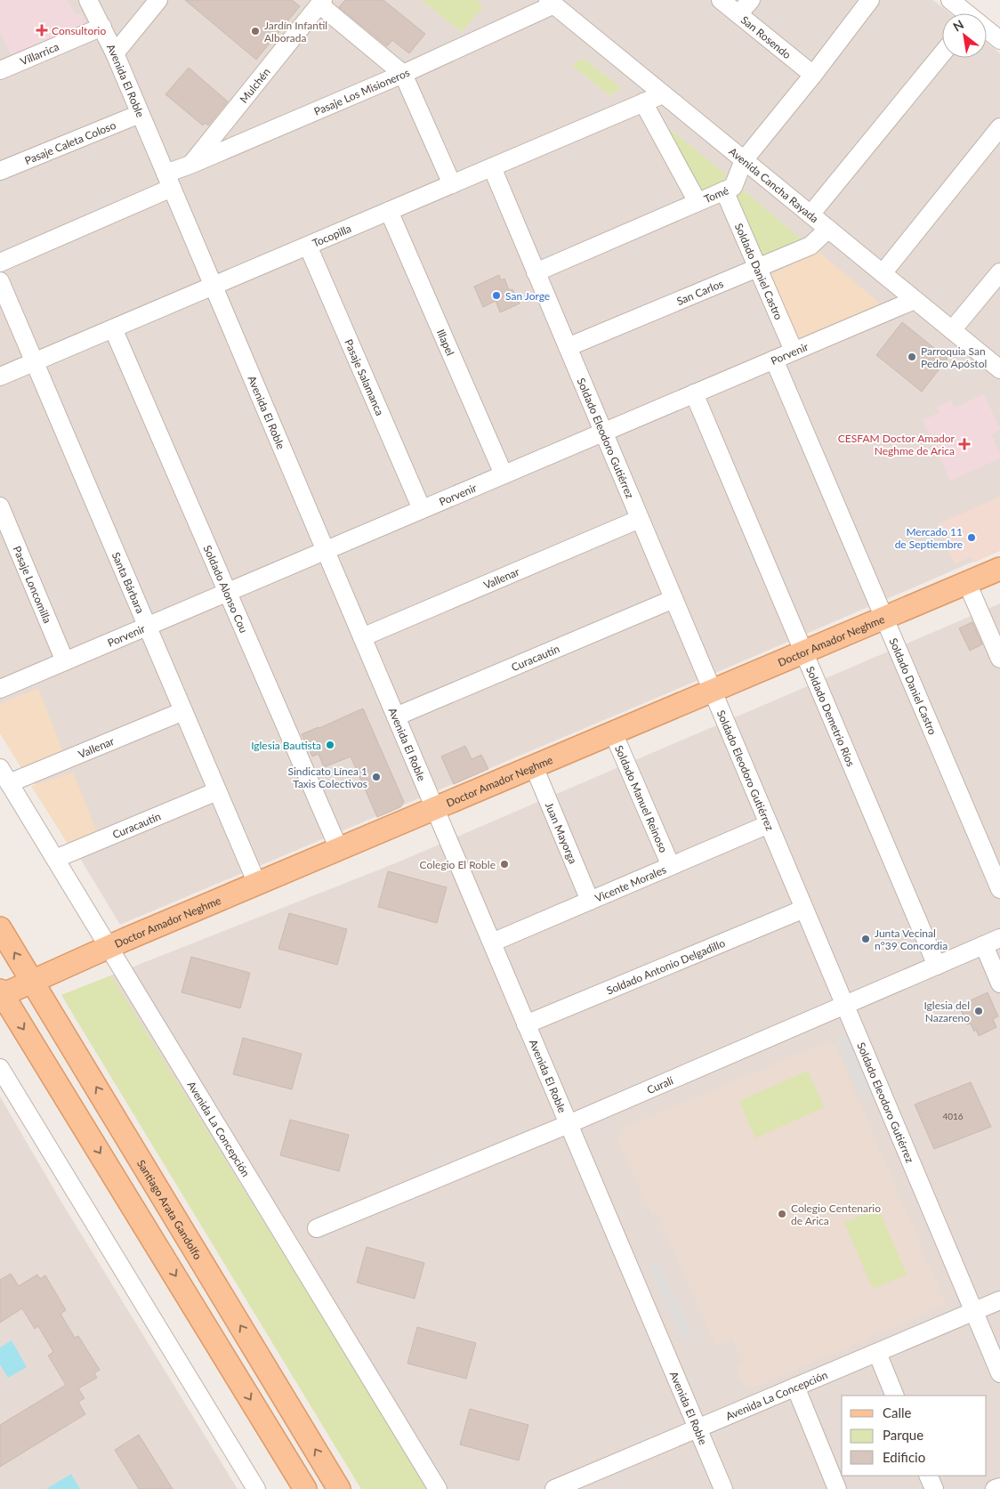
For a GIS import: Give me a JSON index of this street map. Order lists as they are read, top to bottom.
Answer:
{
  "streets": {
    "main road": ["Doctor Amador Neghme", "Santiago Arata Gandolfo"],
    "street": [
      "San Rosendo",
      "Villarrica",
      "Avenida El Roble",
      "Mulchén",
      "Pasaje Los Misioneros",
      "Pasaje Caleta Coloso",
      "Avenida Cancha Rayada",
      "Tomé",
      "Tocopilla",
      "Soldado Daniel Castro",
      "San Carlos",
      "Illapel",
      "Porvenir",
      "Pasaje Salamanca",
      "Soldado Eleodoro Gutiérrez",
      "Vallenar",
      "Santa Bárbara",
      "Pasaje Loncomilla",
      "Soldado Alonso Cou",
      "Curacautín",
      "Soldado Demetrio Ríos",
      "Soldado Manuel Reinoso",
      "Juan Mayorga",
      "Vicente Morales",
      "Soldado Antonio Delgadillo",
      "Curalí",
      "Avenida La Concepción"
    ]
  },
  "crossings": [
    ["San Rosendo", "Tomé"],
    ["Villarrica", "Avenida El Roble"],
    ["Avenida El Roble", "Pasaje Los Misioneros"],
    ["Avenida El Roble", "Pasaje Caleta Coloso"],
    ["Avenida El Roble", "Tocopilla"],
    ["Avenida El Roble", "Porvenir"],
    ["Avenida El Roble", "Vallenar"],
    ["Avenida El Roble", "Doctor Amador Neghme"],
    ["Avenida El Roble", "Curacautín"],
    ["Avenida El Roble", "Vicente Morales"],
    ["Avenida El Roble", "Soldado Antonio Delgadillo"],
    ["Avenida El Roble", "Curalí"],
    ["Avenida El Roble", "Avenida La Concepción"],
    ["Mulchén", "Pasaje Los Misioneros"],
    ["Pasaje Los Misioneros", "Avenida Cancha Rayada"],
    ["Avenida Cancha Rayada", "Tomé"],
    ["Avenida Cancha Rayada", "Tocopilla"],
    ["Avenida Cancha Rayada", "San Carlos"],
    ["Avenida Cancha Rayada", "Porvenir"],
    ["Tomé", "Soldado Daniel Castro"],
    ["Tomé", "Soldado Eleodoro Gutiérrez"],
    ["Tocopilla", "Illapel"],
    ["Tocopilla", "Pasaje Salamanca"],
    ["Tocopilla", "Soldado Eleodoro Gutiérrez"],
    ["Tocopilla", "Santa Bárbara"],
    ["Tocopilla", "Soldado Alonso Cou"],
    ["Soldado Daniel Castro", "San Carlos"],
    ["Soldado Daniel Castro", "Porvenir"],
    ["Soldado Daniel Castro", "Doctor Amador Neghme"],
    ["San Carlos", "Soldado Eleodoro Gutiérrez"],
    ["Illapel", "Porvenir"],
    ["Porvenir", "Pasaje Salamanca"],
    ["Porvenir", "Soldado Eleodoro Gutiérrez"],
    ["Porvenir", "Santa Bárbara"],
    ["Porvenir", "Pasaje Loncomilla"],
    ["Porvenir", "Soldado Alonso Cou"],
    ["Porvenir", "Soldado Demetrio Ríos"],
    ["Soldado Eleodoro Gutiérrez", "Vallenar"],
    ["Soldado Eleodoro Gutiérrez", "Doctor Amador Neghme"],
    ["Soldado Eleodoro Gutiérrez", "Curacautín"],
    ["Soldado Eleodoro Gutiérrez", "Vicente Morales"],
    ["Soldado Eleodoro Gutiérrez", "Soldado Antonio Delgadillo"],
    ["Soldado Eleodoro Gutiérrez", "Curalí"],
    ["Soldado Eleodoro Gutiérrez", "Avenida La Concepción"],
    ["Vallenar", "Santa Bárbara"],
    ["Vallenar", "Avenida La Concepción"],
    ["Santa Bárbara", "Doctor Amador Neghme"],
    ["Santa Bárbara", "Curacautín"],
    ["Soldado Alonso Cou", "Doctor Amador Neghme"],
    ["Doctor Amador Neghme", "Soldado Demetrio Ríos"],
    ["Doctor Amador Neghme", "Soldado Manuel Reinoso"],
    ["Doctor Amador Neghme", "Juan Mayorga"],
    ["Doctor Amador Neghme", "Avenida La Concepción"],
    ["Doctor Amador Neghme", "Santiago Arata Gandolfo"],
    ["Curacautín", "Avenida La Concepción"],
    ["Soldado Demetrio Ríos", "Curalí"],
    ["Soldado Manuel Reinoso", "Vicente Morales"],
    ["Juan Mayorga", "Vicente Morales"]
  ],
  "places": {
    "health": ["Consultorio", "CESFAM Doctor Amador Neghme de Arica"],
    "other": [
      "Jardín Infantil Alborada",
      "San Jorge",
      "Parroquia San Pedro Apóstol",
      "Mercado 11 de Septiembre",
      "Iglesia Bautista",
      "Sindicato Línea 1 Taxis Colectivos",
      "Colegio El Roble",
      "Junta Vecinal n°39 Concordia",
      "Iglesia del Nazareno",
      "Colegio Centenario de Arica"
    ]
  },
  "house_numbers": ["4016"],
  "legend": ["Calle", "Parque", "Edificio"],
  "north": "top left"
}
